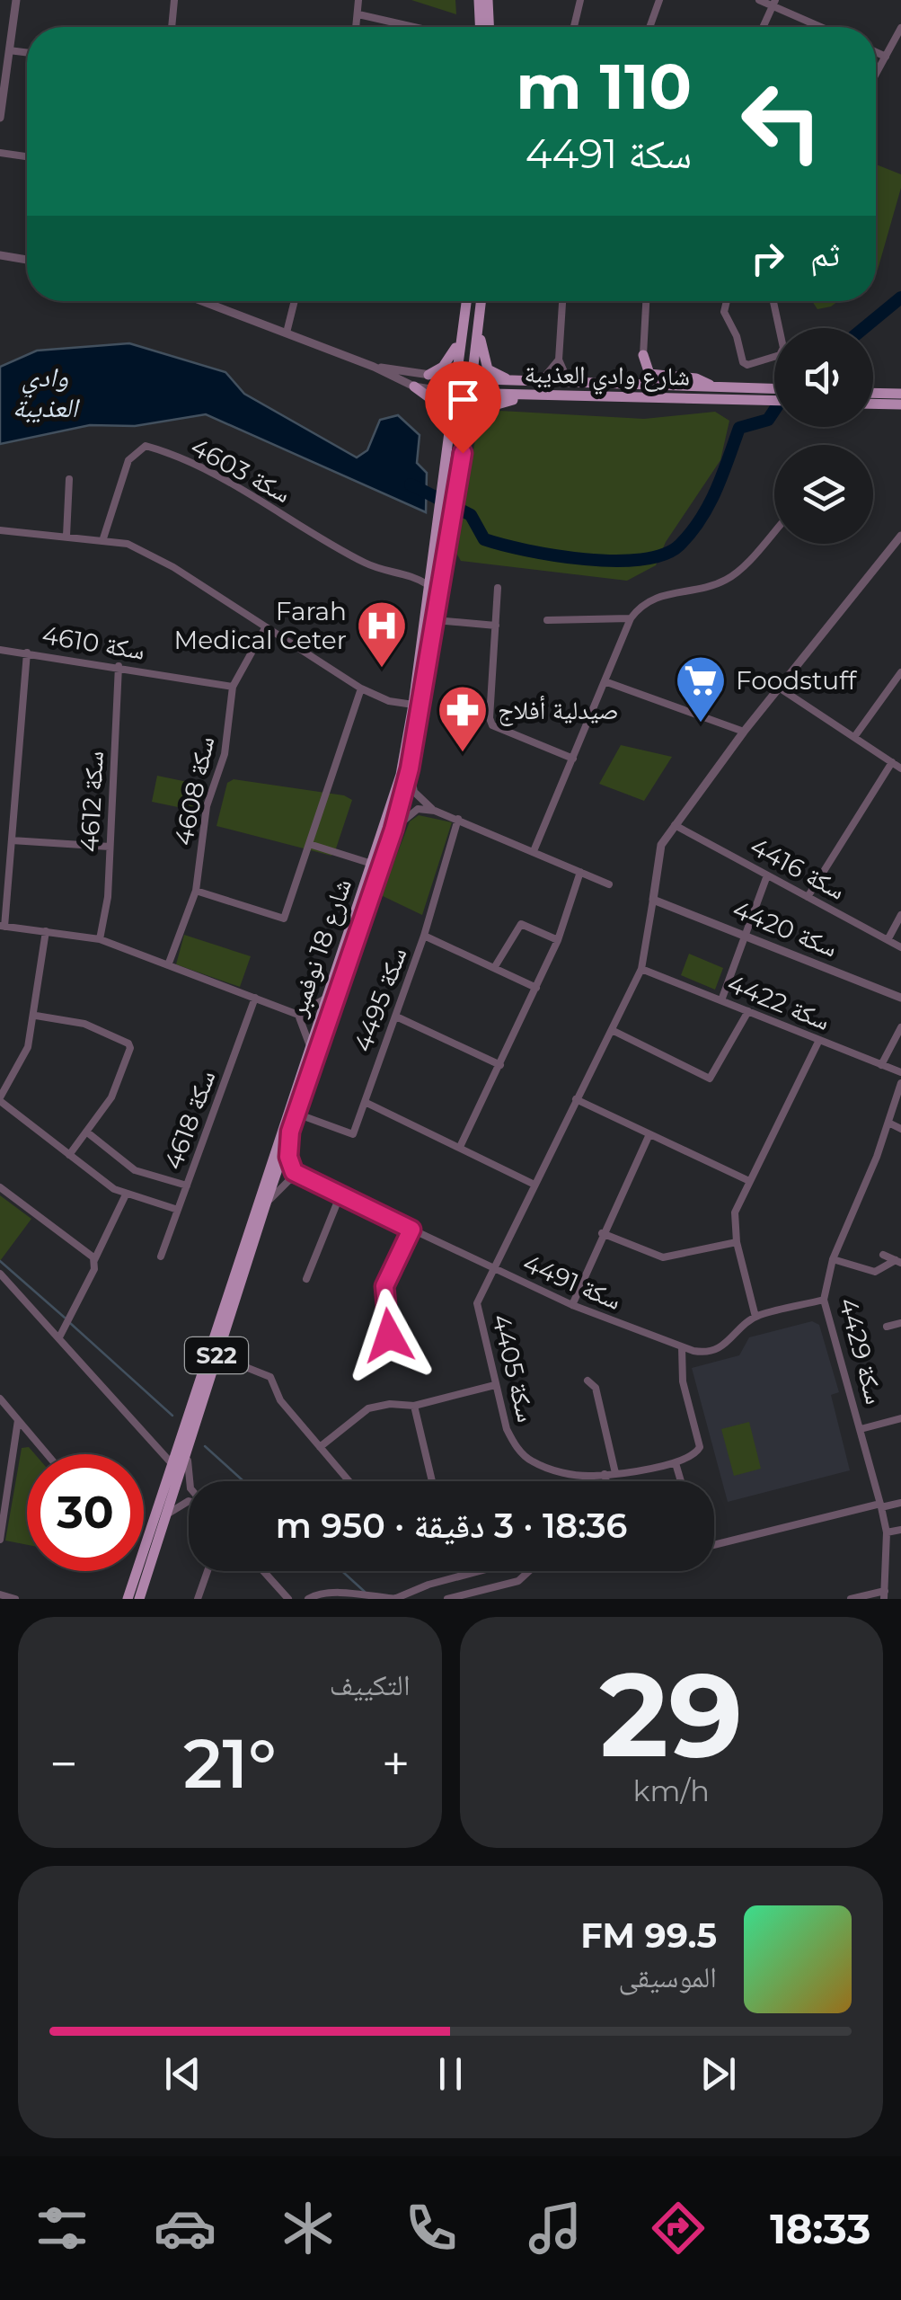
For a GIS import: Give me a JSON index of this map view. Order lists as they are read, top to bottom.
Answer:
{
  "streets": {
    "main road": ["شارع وادي العذيبة", "شارع 18 نوفمبر", "S22"],
    "street": [
      "سكة 4603",
      "سكة 4610",
      "سكة 4608",
      "سكة 4612",
      "سكة 4416",
      "سكة 4420",
      "سكة 4495",
      "سكة 4422",
      "سكة 4618",
      "سكة 4491",
      "سكة 4429",
      "سكة 4405"
    ]
  },
  "crossings": [
    ["شارع وادي العذيبة", "شارع 18 نوفمبر"],
    ["سكة 4603", "شارع 18 نوفمبر"],
    ["سكة 4610", "سكة 4608"],
    ["سكة 4610", "سكة 4612"],
    ["سكة 4420", "سكة 4405"],
    ["شارع 18 نوفمبر", "سكة 4495"],
    ["سكة 4422", "سكة 4405"],
    ["سكة 4491", "سكة 4429"],
    ["سكة 4491", "سكة 4405"]
  ],
  "water": ["وادي العذيبة"],
  "places": {
    "hospital": ["Farah Medical Ceter"],
    "supermarket": ["Foodstuff"],
    "pharmacy": ["صيدلية أفلاج"]
  },
  "page": {
    "turn": ["110 m", "سكة 4491"],
    "then": "ثم",
    "limit": "30",
    "trip": "18:36 · 3 دقيقة · 950 m",
    "tile": [
      ["29", "km/h"],
      "التكييف"
    ],
    "heat": ["−", "21°", "+"],
    "song": ["99.5 FM", "الموسيقى"],
    "tabs": "18:33"
  }
}
